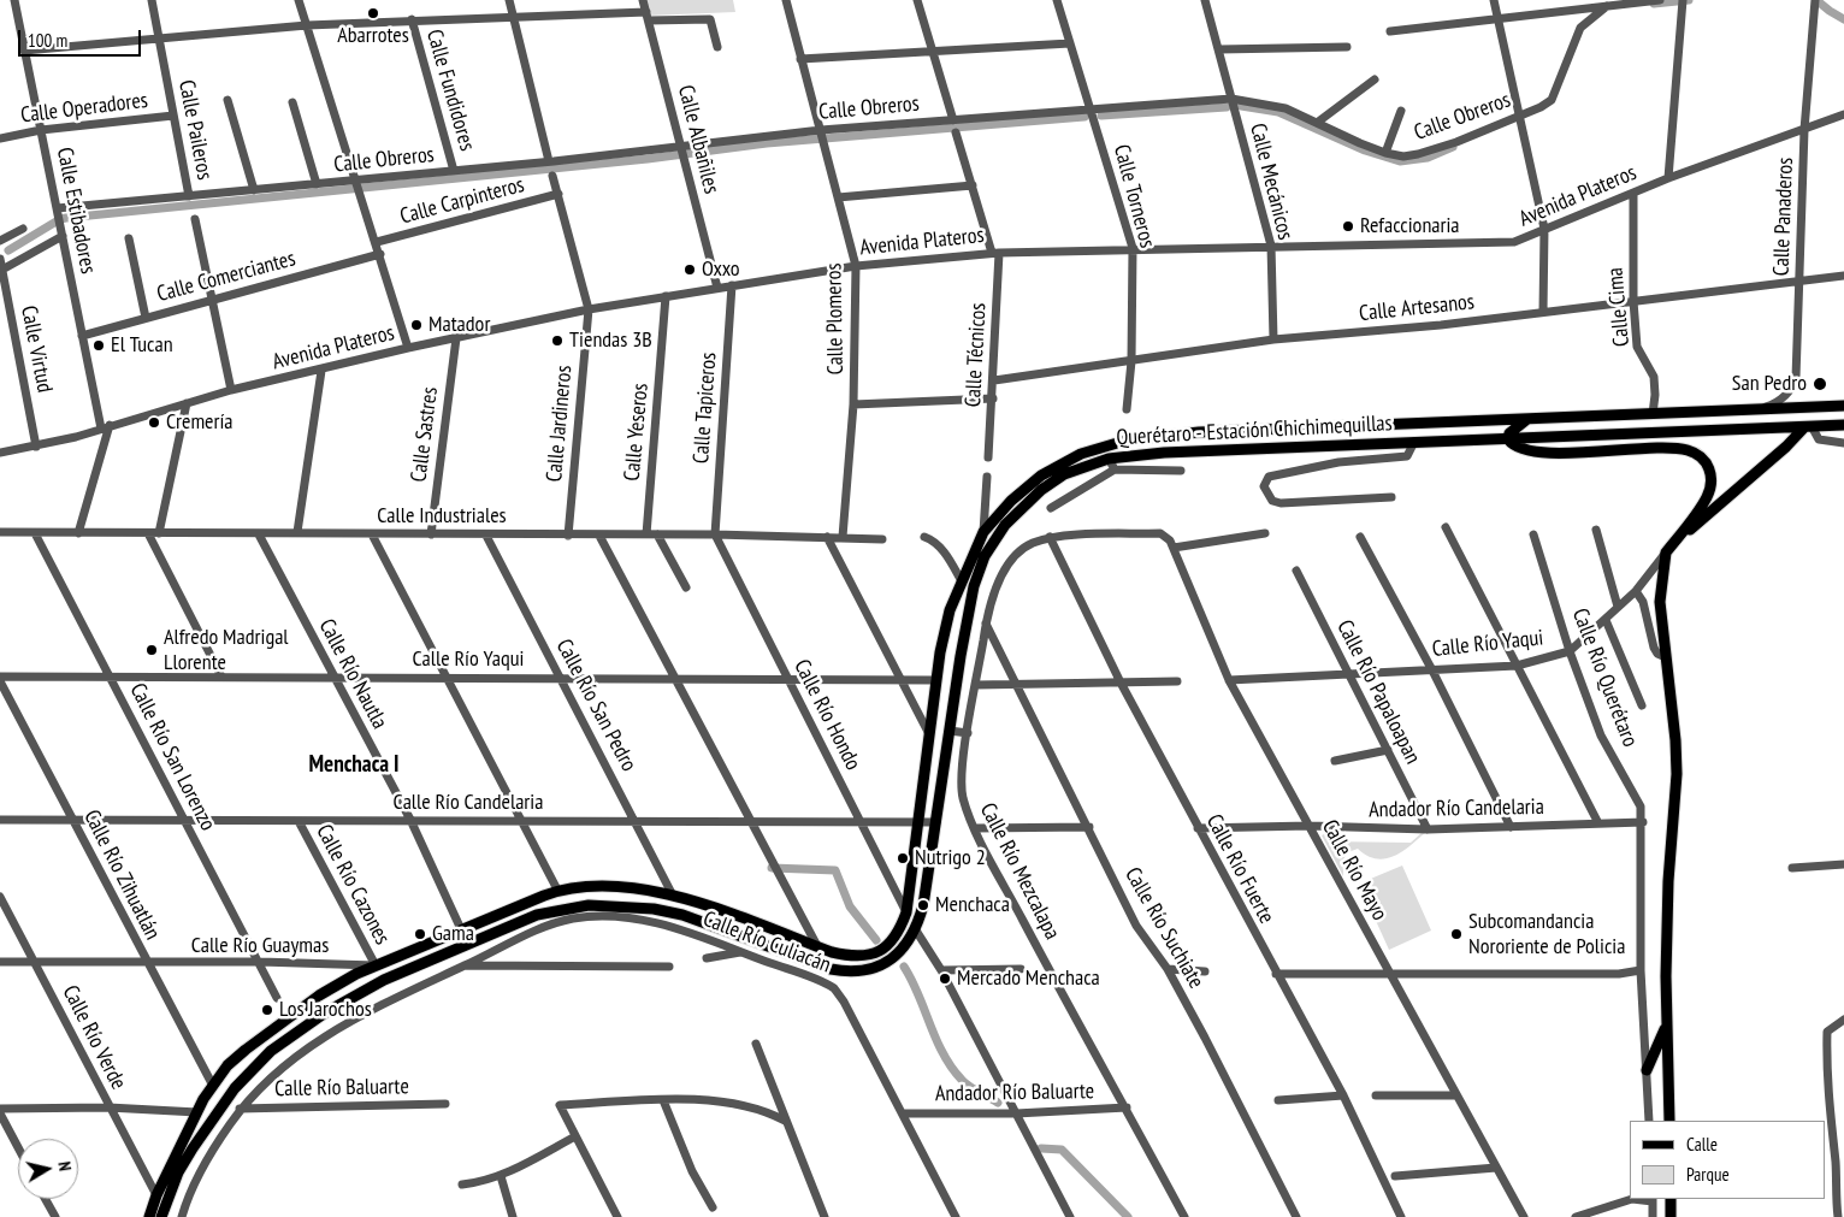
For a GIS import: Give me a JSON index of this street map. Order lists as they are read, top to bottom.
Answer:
{
  "streets": {
    "main road": ["Querétaro - Estación Chichimequillas", "Calle Río Yaqui"],
    "street": [
      "Calle Fundidores",
      "Calle Operadores",
      "Calle Obreros",
      "Calle Paileros",
      "Calle Albañiles",
      "Calle Mecánicos",
      "Calle Torneros",
      "Avenida Plateros",
      "Calle Carpinteros",
      "Calle Estibadores",
      "Calle Panaderos",
      "Calle Comerciantes",
      "Calle Cima",
      "Calle Artesanos",
      "Calle Plomeros",
      "Calle Virtud",
      "Calle Técnicos",
      "Calle Tapiceros",
      "Calle Jardineros",
      "Calle Yeseros",
      "Calle Sastres",
      "Calle Industriales",
      "Calle Río Nautla",
      "Calle Río Querétaro",
      "Calle Río Papaloapan",
      "Calle Río San Pedro",
      "Calle Río Hondo",
      "Calle Río San Lorenzo",
      "Calle Río Candelaria",
      "Andador Río Candelaria",
      "Calle Río Fuerte",
      "Calle Río Mayo",
      "Calle Río Mezcalapa",
      "Calle Río Zihuatlán",
      "Calle Río Cazones",
      "Calle Río Suchiate",
      "Calle Río Culiacán",
      "Calle Río Guaymas",
      "Calle Río Verde",
      "Calle Río Baluarte",
      "Andador Río Baluarte"
    ]
  },
  "crossings": [
    ["Calle Fundidores", "Calle Obreros"],
    ["Calle Operadores", "Calle Paileros"],
    ["Calle Operadores", "Calle Estibadores"],
    ["Calle Obreros", "Calle Paileros"],
    ["Calle Obreros", "Calle Albañiles"],
    ["Calle Obreros", "Calle Mecánicos"],
    ["Calle Obreros", "Calle Torneros"],
    ["Calle Obreros", "Calle Estibadores"],
    ["Calle Obreros", "Calle Plomeros"],
    ["Calle Albañiles", "Avenida Plateros"],
    ["Calle Mecánicos", "Avenida Plateros"],
    ["Calle Mecánicos", "Calle Artesanos"],
    ["Calle Torneros", "Avenida Plateros"],
    ["Calle Torneros", "Calle Artesanos"],
    ["Avenida Plateros", "Calle Estibadores"],
    ["Avenida Plateros", "Calle Panaderos"],
    ["Avenida Plateros", "Calle Cima"],
    ["Avenida Plateros", "Calle Plomeros"],
    ["Avenida Plateros", "Calle Virtud"],
    ["Avenida Plateros", "Calle Técnicos"],
    ["Avenida Plateros", "Calle Tapiceros"],
    ["Avenida Plateros", "Calle Jardineros"],
    ["Avenida Plateros", "Calle Yeseros"],
    ["Avenida Plateros", "Calle Sastres"],
    ["Calle Carpinteros", "Calle Jardineros"],
    ["Calle Estibadores", "Calle Comerciantes"],
    ["Calle Panaderos", "Calle Artesanos"],
    ["Calle Panaderos", "Querétaro - Estación Chichimequillas"],
    ["Calle Cima", "Calle Artesanos"],
    ["Calle Cima", "Querétaro - Estación Chichimequillas"],
    ["Calle Artesanos", "Calle Técnicos"],
    ["Calle Plomeros", "Calle Industriales"],
    ["Calle Tapiceros", "Calle Industriales"],
    ["Calle Tapiceros", "Calle Río Hondo"],
    ["Calle Jardineros", "Calle Industriales"],
    ["Querétaro - Estación Chichimequillas", "Calle Río Yaqui"],
    ["Querétaro - Estación Chichimequillas", "Calle Río Nautla"],
    ["Querétaro - Estación Chichimequillas", "Calle Río San Pedro"],
    ["Querétaro - Estación Chichimequillas", "Calle Río Hondo"],
    ["Querétaro - Estación Chichimequillas", "Calle Río Candelaria"],
    ["Querétaro - Estación Chichimequillas", "Calle Río Zihuatlán"],
    ["Querétaro - Estación Chichimequillas", "Calle Río Cazones"],
    ["Querétaro - Estación Chichimequillas", "Calle Río Culiacán"],
    ["Querétaro - Estación Chichimequillas", "Calle Río Guaymas"],
    ["Querétaro - Estación Chichimequillas", "Calle Río Verde"],
    ["Calle Yeseros", "Calle Industriales"],
    ["Calle Sastres", "Calle Industriales"],
    ["Calle Industriales", "Calle Río Nautla"],
    ["Calle Industriales", "Calle Río San Pedro"],
    ["Calle Industriales", "Calle Río Hondo"],
    ["Calle Industriales", "Calle Río San Lorenzo"],
    ["Calle Industriales", "Calle Río Culiacán"],
    ["Calle Río Yaqui", "Calle Río Nautla"],
    ["Calle Río Yaqui", "Calle Río Querétaro"],
    ["Calle Río Yaqui", "Calle Río Papaloapan"],
    ["Calle Río Yaqui", "Calle Río San Pedro"],
    ["Calle Río Yaqui", "Calle Río Hondo"],
    ["Calle Río Yaqui", "Calle Río San Lorenzo"],
    ["Calle Río Yaqui", "Calle Río Mayo"],
    ["Calle Río Yaqui", "Calle Río Culiacán"],
    ["Calle Río Nautla", "Calle Río Candelaria"],
    ["Calle Río Querétaro", "Andador Río Candelaria"],
    ["Calle Río Papaloapan", "Andador Río Candelaria"],
    ["Calle Río San Pedro", "Calle Río Candelaria"],
    ["Calle Río Hondo", "Calle Río Candelaria"],
    ["Calle Río San Lorenzo", "Calle Río Candelaria"],
    ["Calle Río San Lorenzo", "Calle Río Guaymas"],
    ["Calle Río Candelaria", "Calle Río Zihuatlán"],
    ["Calle Río Candelaria", "Calle Río Cazones"],
    ["Calle Río Candelaria", "Calle Río Culiacán"],
    ["Andador Río Candelaria", "Calle Río Fuerte"],
    ["Andador Río Candelaria", "Calle Río Mayo"],
    ["Calle Río Fuerte", "Calle Río Mayo"],
    ["Calle Río Fuerte", "Calle Río Mezcalapa"],
    ["Calle Río Mayo", "Calle Río Mezcalapa"],
    ["Calle Río Mezcalapa", "Calle Río Suchiate"],
    ["Calle Río Mezcalapa", "Andador Río Baluarte"],
    ["Calle Río Zihuatlán", "Calle Río Guaymas"],
    ["Calle Río Cazones", "Calle Río Guaymas"],
    ["Calle Río Culiacán", "Calle Río Baluarte"],
    ["Calle Río Culiacán", "Andador Río Baluarte"],
    ["Calle Río Guaymas", "Calle Río Verde"]
  ],
  "districts": ["Menchaca I"],
  "places": [
    "Abarrotes",
    "Refaccionaria",
    "Oxxo",
    "Matador",
    "Tiendas 3B",
    "El Tucan",
    "San Pedro",
    "Cremería",
    "Alfredo Madrigal Llorente",
    "Nutrigo 2",
    "Menchaca",
    "Gama",
    "Subcomandancia Nororiente de Policia",
    "Mercado Menchaca",
    "Los Jarochos"
  ],
  "legend": ["Calle", "Parque"],
  "scale_bar": "100 m",
  "north": "right"
}
